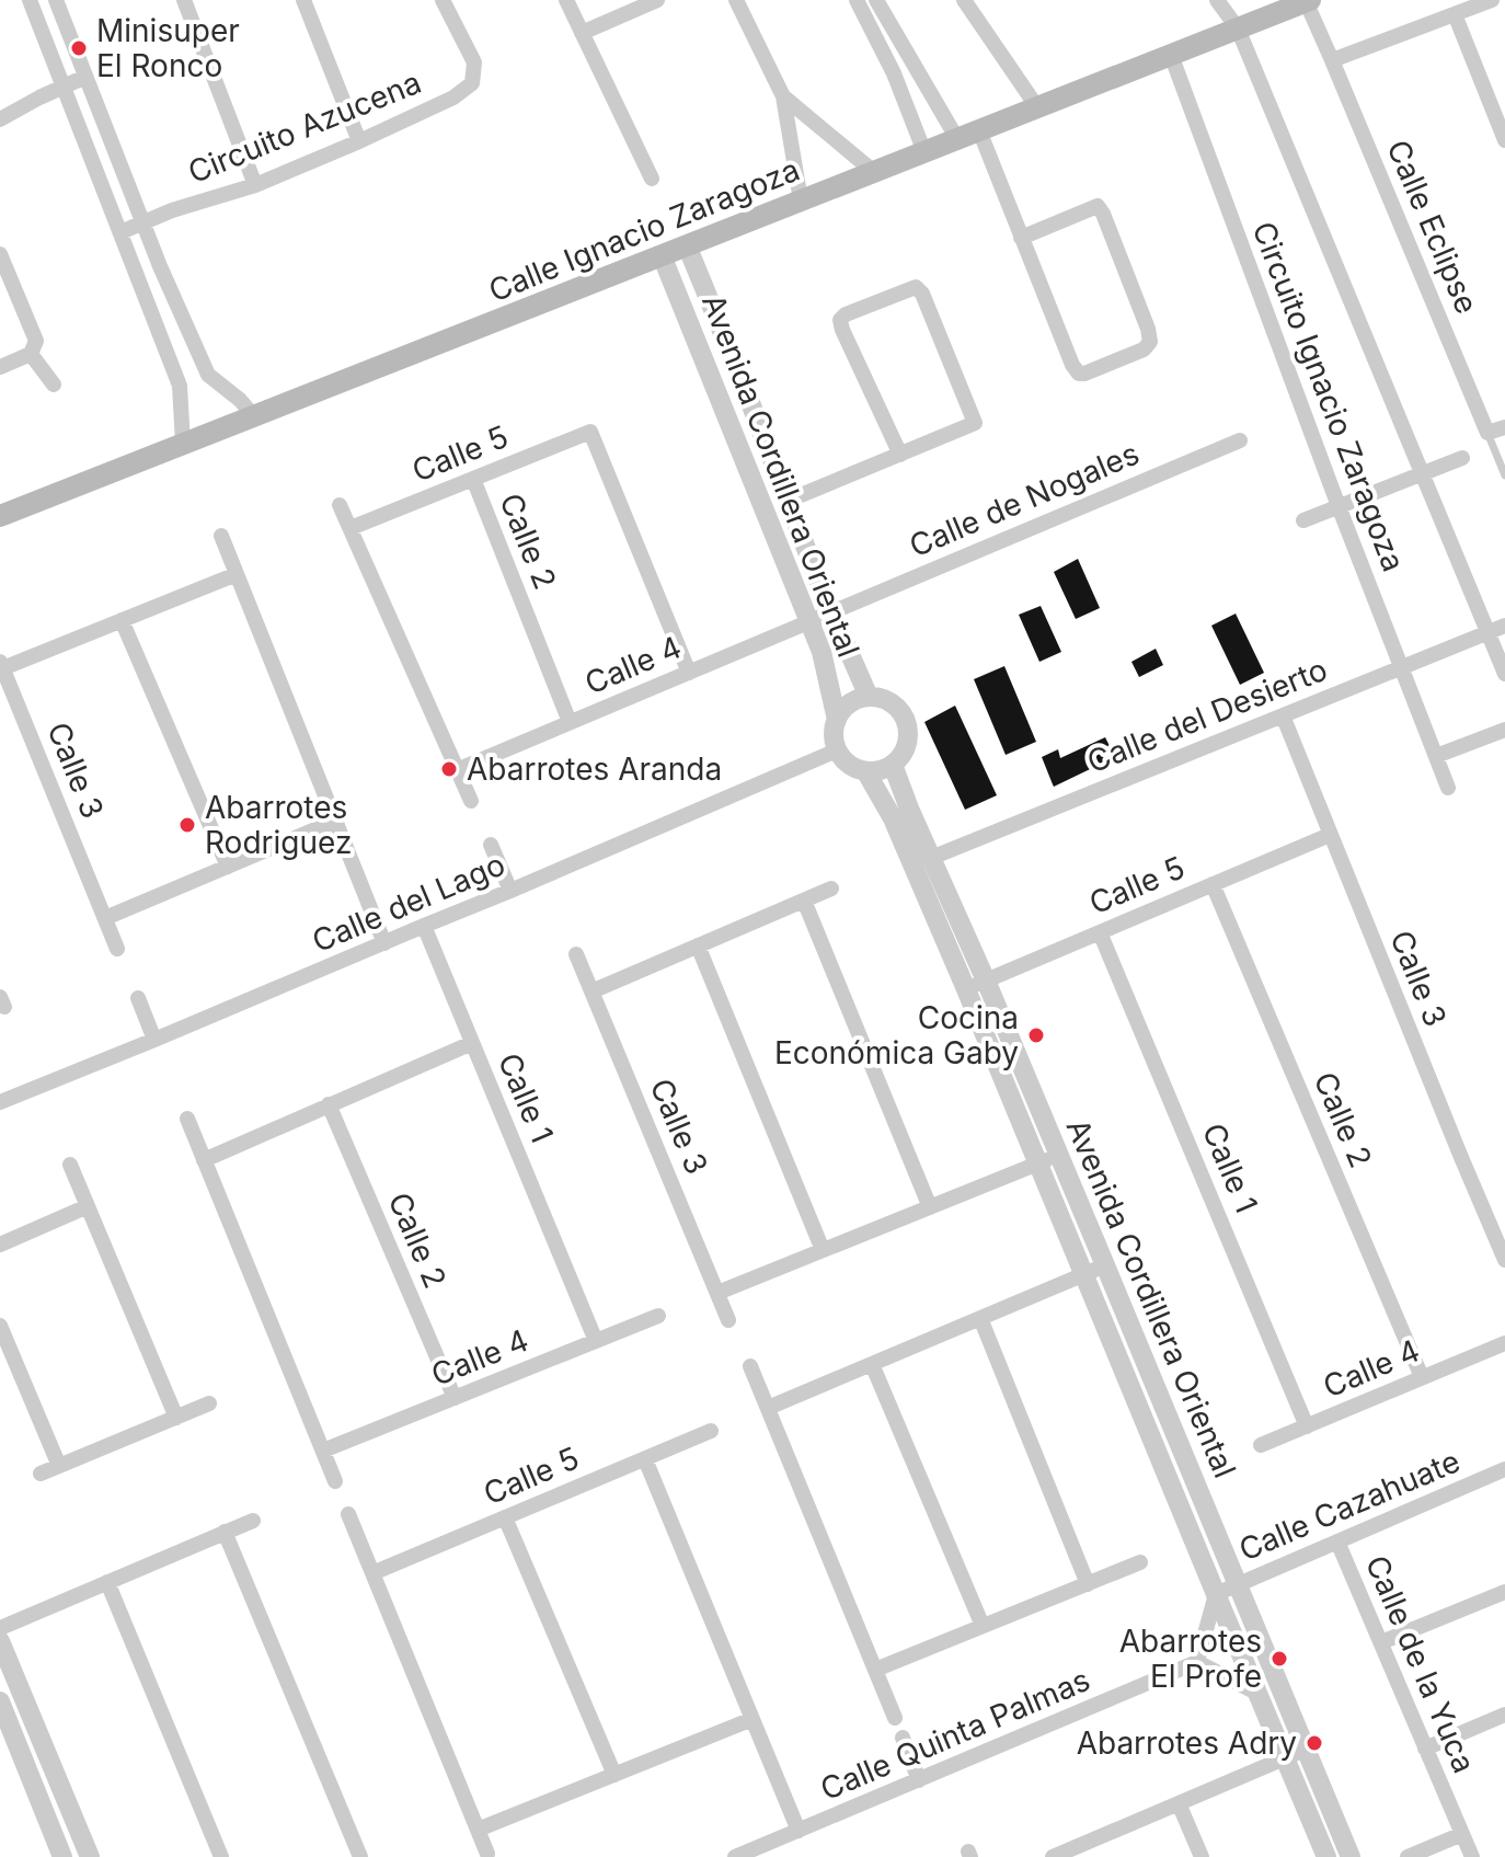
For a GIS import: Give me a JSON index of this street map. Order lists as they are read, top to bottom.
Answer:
{
  "streets": {
    "main road": ["Calle Ignacio Zaragoza"],
    "street": [
      "Circuito Azucena",
      "Calle Eclipse",
      "Circuito Ignacio Zaragoza",
      "Calle 5",
      "Avenida Cordillera Oriental",
      "Calle de Nogales",
      "Calle 2",
      "Calle 4",
      "Calle del Desierto",
      "Calle 3",
      "Calle del Lago",
      "Calle 1",
      "Calle Cazahuate",
      "Calle de la Yuca",
      "Calle Quinta Palmas"
    ]
  },
  "crossings": [
    ["Calle Eclipse", "Calle Ignacio Zaragoza"],
    ["Calle Ignacio Zaragoza", "Circuito Ignacio Zaragoza"],
    ["Calle Ignacio Zaragoza", "Avenida Cordillera Oriental"],
    ["Circuito Ignacio Zaragoza", "Calle del Desierto"],
    ["Calle 5", "Avenida Cordillera Oriental"],
    ["Calle 5", "Calle 2"],
    ["Calle 5", "Calle 4"],
    ["Calle 5", "Calle 3"],
    ["Calle 5", "Calle 1"],
    ["Avenida Cordillera Oriental", "Calle de Nogales"],
    ["Avenida Cordillera Oriental", "Calle 4"],
    ["Avenida Cordillera Oriental", "Calle del Desierto"],
    ["Avenida Cordillera Oriental", "Calle del Lago"],
    ["Avenida Cordillera Oriental", "Calle Cazahuate"],
    ["Calle de Nogales", "Calle 4"],
    ["Calle 2", "Calle 4"],
    ["Calle 4", "Calle 1"],
    ["Calle del Desierto", "Calle 3"],
    ["Calle del Lago", "Calle 1"],
    ["Calle Cazahuate", "Calle de la Yuca"]
  ],
  "places": [
    "Minisuper El Ronco",
    "Abarrotes Aranda",
    "Abarrotes Rodriguez",
    "Cocina Económica Gaby",
    "Abarrotes El Profe",
    "Abarrotes Adry"
  ]
}
